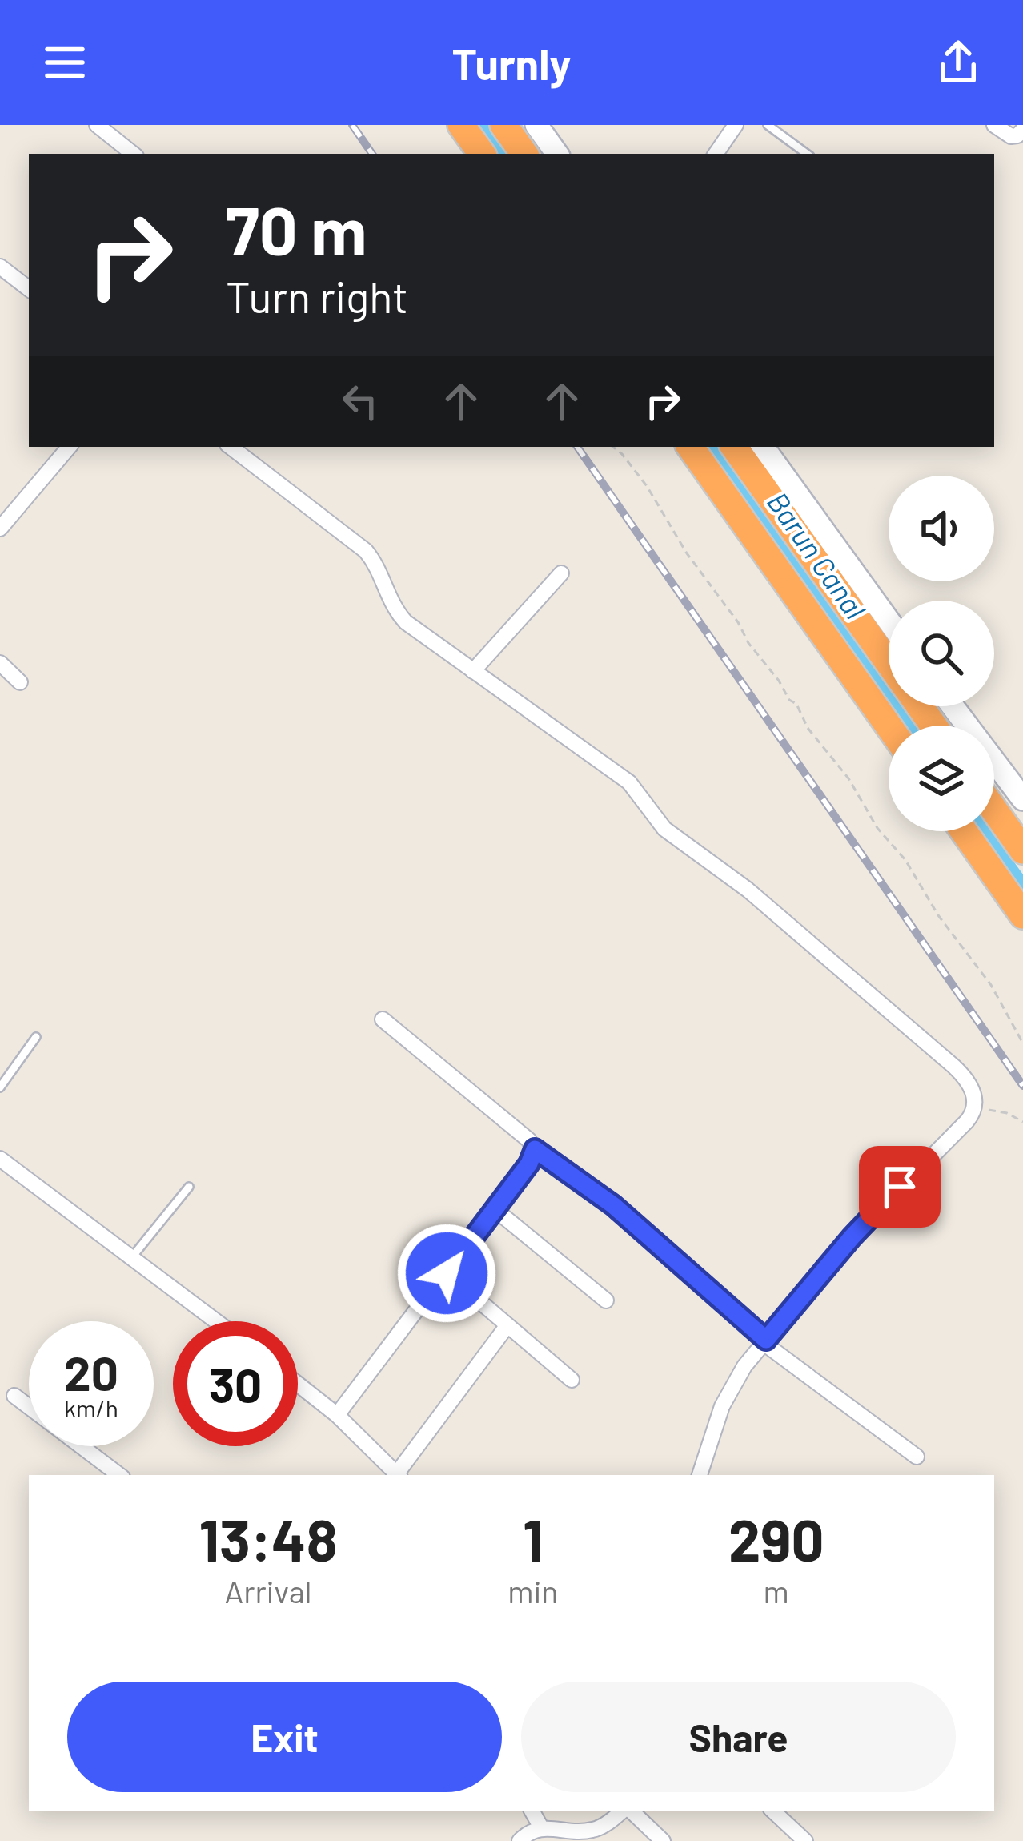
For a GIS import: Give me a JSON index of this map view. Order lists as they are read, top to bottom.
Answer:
{
  "water": ["Barun Canal"],
  "page": {
    "header": "Turnly",
    "turn": ["70 m", "Turn right"],
    "speed": "20 km/h",
    "limit": "30",
    "eta": [
      "13:48",
      "Arrival",
      "1",
      "min",
      "290",
      "m"
    ],
    "buttons": ["Exit", "Share"]
  }
}
